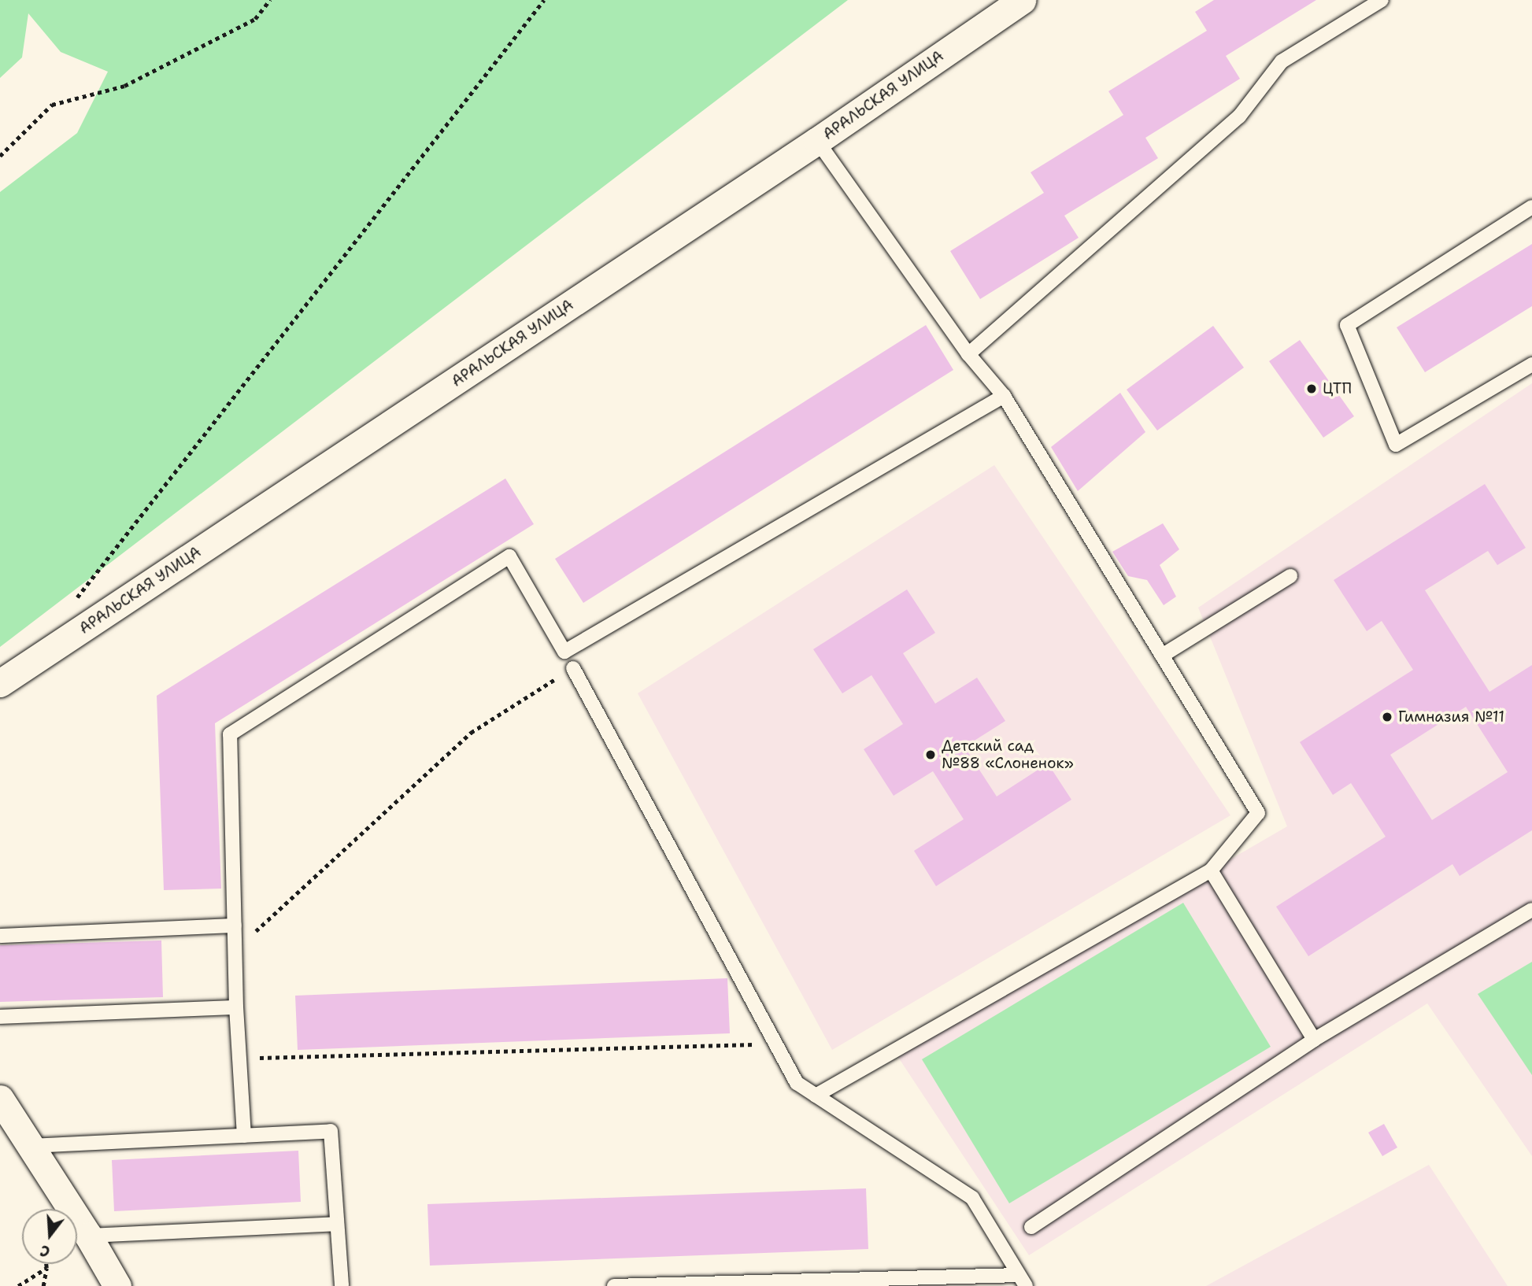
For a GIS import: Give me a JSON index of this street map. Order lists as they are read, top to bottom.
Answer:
{
  "streets": {
    "street": ["АРАЛЬСКАЯ УЛИЦА"]
  },
  "places": ["ЦТП", "Гимназия №11", "Детский сад №88 «Слоненок»"],
  "north": "bottom"
}
